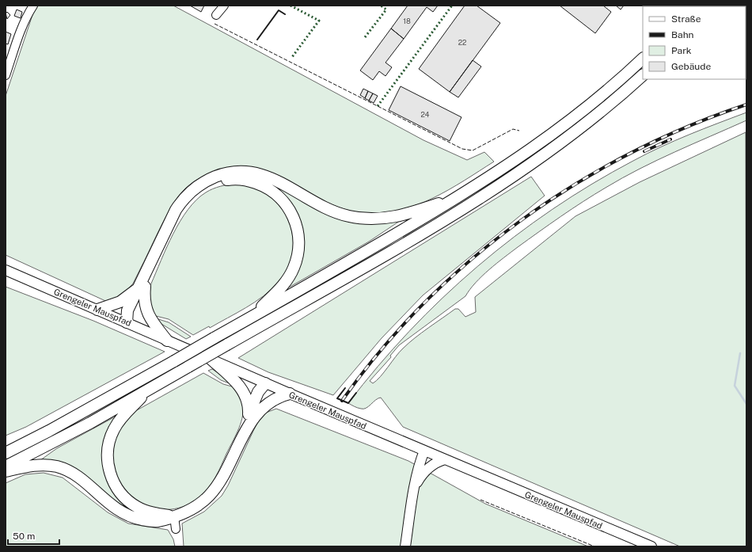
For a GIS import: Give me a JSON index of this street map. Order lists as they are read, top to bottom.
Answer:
{
  "streets": {
    "main road": ["Grengeler Mauspfad"]
  },
  "house_numbers": ["18", "22", "24"],
  "legend": [
    "Straße",
    "Bahn",
    "Park",
    "Gebäude"
  ],
  "scale_bar": "50 m"
}
